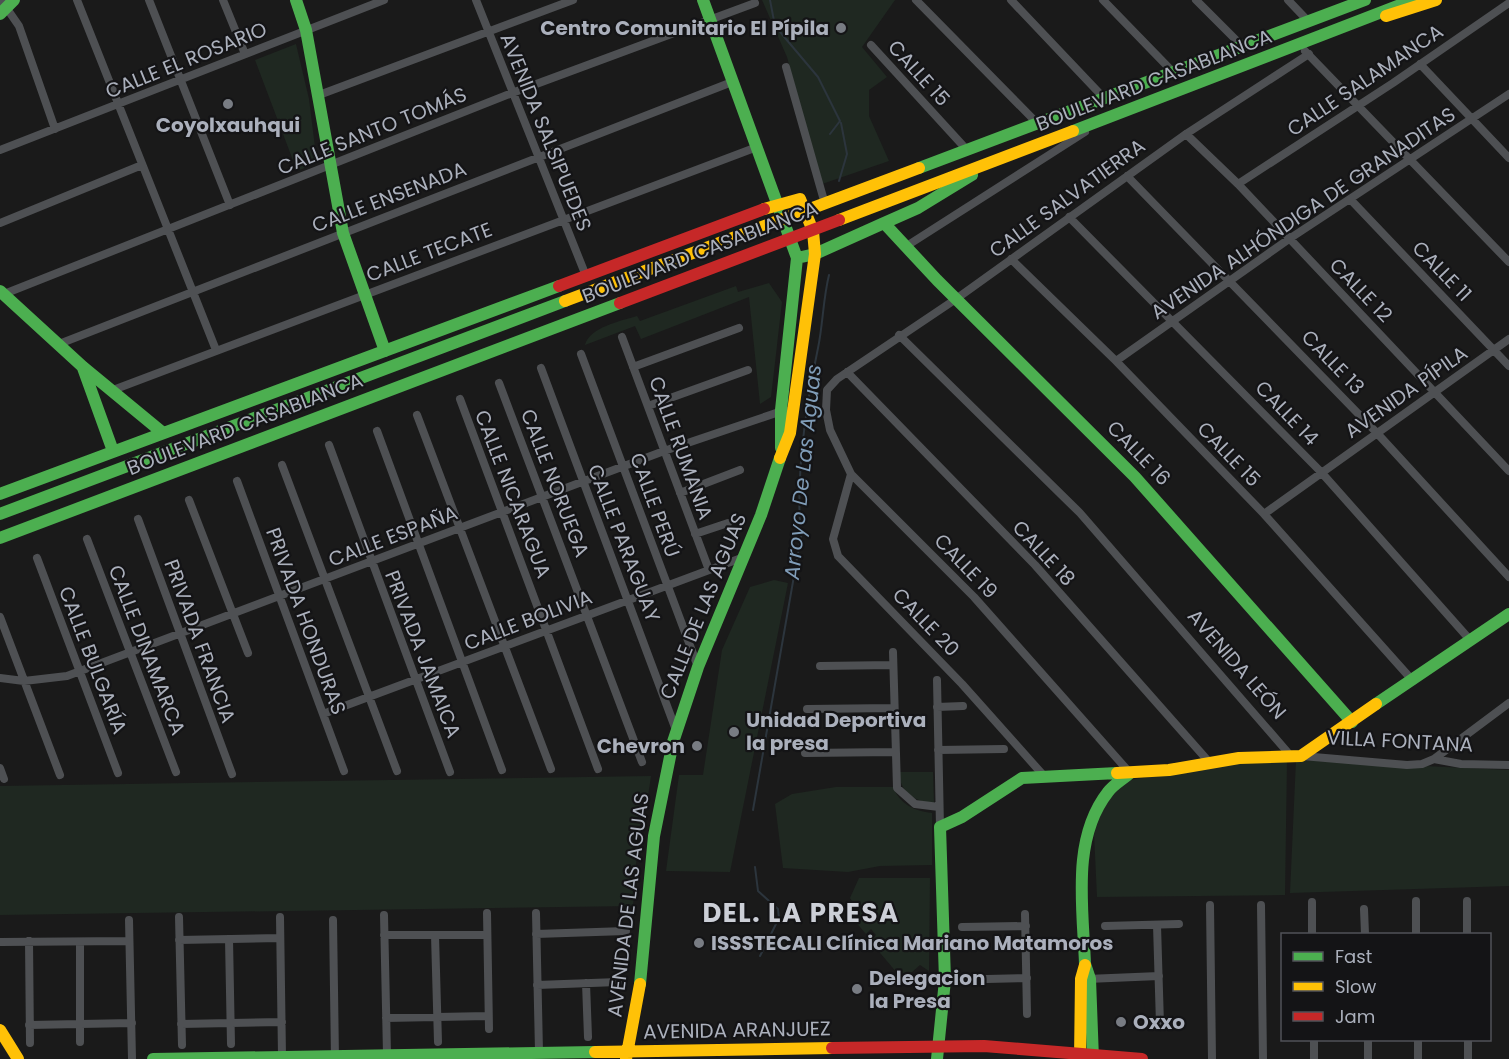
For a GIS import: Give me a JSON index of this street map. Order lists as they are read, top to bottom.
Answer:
{
  "streets": {
    "street": [
      "CALLE EL ROSARIO",
      "CALLE 15",
      "BOULEVARD CASABLANCA",
      "CALLE SALAMANCA",
      "CALLE SANTO TOMÁS",
      "AVENIDA SALSIPUEDES",
      "CALLE ENSENADA",
      "CALLE SALVATIERRA",
      "AVENIDA ALHÓNDIGA DE GRANADITAS",
      "CALLE TECATE",
      "CALLE 11",
      "CALLE 12",
      "CALLE 13",
      "AVENIDA PÍPILA",
      "CALLE 14",
      "CALLE RUMANIA",
      "CALLE 16",
      "CALLE NORUEGA",
      "CALLE NICARAGUA",
      "CALLE PERÚ",
      "CALLE ESPAÑA",
      "CALLE PARAGUAY",
      "CALLE 18",
      "CALLE 19",
      "CALLE DE LAS AGUAS",
      "CALLE BOLIVIA",
      "PRIVADA HONDURAS",
      "CALLE 20",
      "PRIVADA FRANCIA",
      "CALLE DINAMARCA",
      "PRIVADA JAMAICA",
      "CALLE BULGARÍA",
      "AVENIDA LEÓN",
      "VILLA FONTANA",
      "AVENIDA DE LAS AGUAS",
      "AVENIDA ARANJUEZ"
    ]
  },
  "crossings": [
    ["CALLE 15", "BOULEVARD CASABLANCA"],
    ["CALLE 15", "CALLE SALVATIERRA"],
    ["CALLE 15", "AVENIDA ALHÓNDIGA DE GRANADITAS"],
    ["CALLE 15", "AVENIDA PÍPILA"],
    ["BOULEVARD CASABLANCA", "CALLE SALVATIERRA"],
    ["BOULEVARD CASABLANCA", "CALLE DE LAS AGUAS"],
    ["CALLE SALAMANCA", "CALLE 12"],
    ["CALLE SANTO TOMÁS", "AVENIDA SALSIPUEDES"],
    ["CALLE SANTO TOMÁS", "CALLE DE LAS AGUAS"],
    ["AVENIDA SALSIPUEDES", "CALLE ENSENADA"],
    ["AVENIDA SALSIPUEDES", "CALLE TECATE"],
    ["CALLE ENSENADA", "CALLE DE LAS AGUAS"],
    ["CALLE SALVATIERRA", "CALLE 12"],
    ["CALLE SALVATIERRA", "CALLE 13"],
    ["CALLE SALVATIERRA", "CALLE 14"],
    ["CALLE SALVATIERRA", "CALLE 16"],
    ["CALLE SALVATIERRA", "CALLE 18"],
    ["CALLE SALVATIERRA", "CALLE 19"],
    ["CALLE SALVATIERRA", "AVENIDA LEÓN"],
    ["AVENIDA ALHÓNDIGA DE GRANADITAS", "CALLE 11"],
    ["AVENIDA ALHÓNDIGA DE GRANADITAS", "CALLE 12"],
    ["AVENIDA ALHÓNDIGA DE GRANADITAS", "CALLE 13"],
    ["AVENIDA ALHÓNDIGA DE GRANADITAS", "CALLE 14"],
    ["CALLE TECATE", "CALLE DE LAS AGUAS"],
    ["CALLE 11", "AVENIDA PÍPILA"],
    ["CALLE 12", "AVENIDA PÍPILA"],
    ["CALLE 13", "AVENIDA PÍPILA"],
    ["AVENIDA PÍPILA", "CALLE 14"],
    ["CALLE RUMANIA", "CALLE ESPAÑA"],
    ["CALLE RUMANIA", "CALLE BOLIVIA"],
    ["CALLE NORUEGA", "CALLE ESPAÑA"],
    ["CALLE NORUEGA", "CALLE BOLIVIA"],
    ["CALLE NICARAGUA", "CALLE ESPAÑA"],
    ["CALLE NICARAGUA", "CALLE BOLIVIA"],
    ["CALLE PERÚ", "CALLE ESPAÑA"],
    ["CALLE PERÚ", "CALLE DE LAS AGUAS"],
    ["CALLE PERÚ", "CALLE BOLIVIA"],
    ["CALLE ESPAÑA", "CALLE PARAGUAY"],
    ["CALLE ESPAÑA", "CALLE DE LAS AGUAS"],
    ["CALLE ESPAÑA", "PRIVADA HONDURAS"],
    ["CALLE ESPAÑA", "PRIVADA FRANCIA"],
    ["CALLE ESPAÑA", "CALLE DINAMARCA"],
    ["CALLE ESPAÑA", "PRIVADA JAMAICA"],
    ["CALLE ESPAÑA", "CALLE BULGARÍA"],
    ["CALLE PARAGUAY", "CALLE DE LAS AGUAS"],
    ["CALLE PARAGUAY", "CALLE BOLIVIA"],
    ["CALLE 18", "CALLE 19"],
    ["CALLE 19", "CALLE 20"],
    ["CALLE DE LAS AGUAS", "CALLE BOLIVIA"],
    ["CALLE DE LAS AGUAS", "AVENIDA DE LAS AGUAS"],
    ["CALLE BOLIVIA", "PRIVADA HONDURAS"],
    ["CALLE BOLIVIA", "PRIVADA JAMAICA"],
    ["AVENIDA LEÓN", "VILLA FONTANA"],
    ["AVENIDA DE LAS AGUAS", "AVENIDA ARANJUEZ"]
  ],
  "districts": ["DEL. LA PRESA"],
  "water": ["Arroyo De Las Aguas"],
  "places": [
    "Centro Comunitario El Pípila",
    "Coyolxauhqui",
    "Unidad Deportiva la presa",
    "Chevron",
    "ISSSTECALI Clínica Mariano Matamoros",
    "Delegacion la Presa",
    "Oxxo"
  ],
  "legend": ["Fast", "Slow", "Jam"]
}
